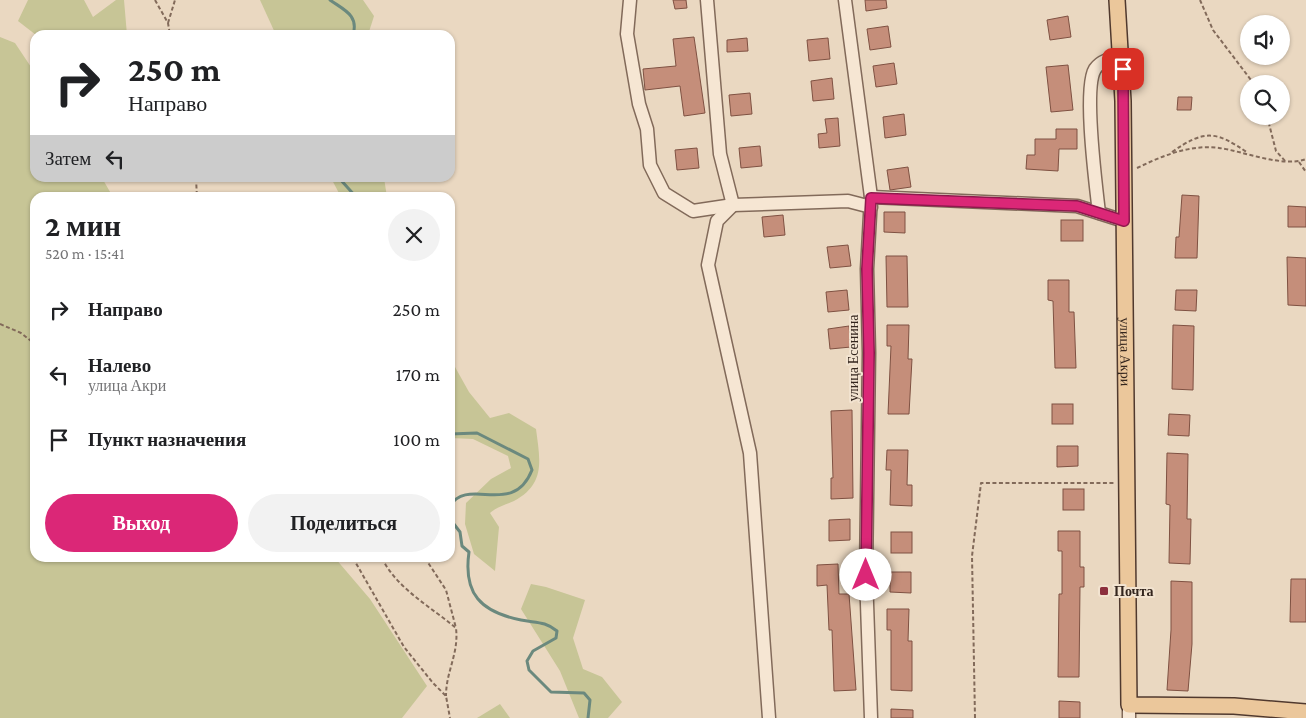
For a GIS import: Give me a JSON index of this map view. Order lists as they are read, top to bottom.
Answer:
{
  "streets": {
    "main road": ["улица Акри"],
    "street": ["улица Есенина"]
  },
  "places": {
    "transit": ["Почта"]
  },
  "page": {
    "turn": ["250 m", "Направо"],
    "then": "Затем",
    "heading": ["2 мин", "520 m · 15:41"],
    "list": [
      {
        "name": "Направо",
        "value": "250 m"
      },
      {
        "name": "Налево",
        "note": "улица Акри",
        "value": "170 m"
      },
      {
        "name": "Пункт назначения",
        "value": "100 m"
      }
    ],
    "buttons": ["Выход", "Поделиться"]
  }
}
